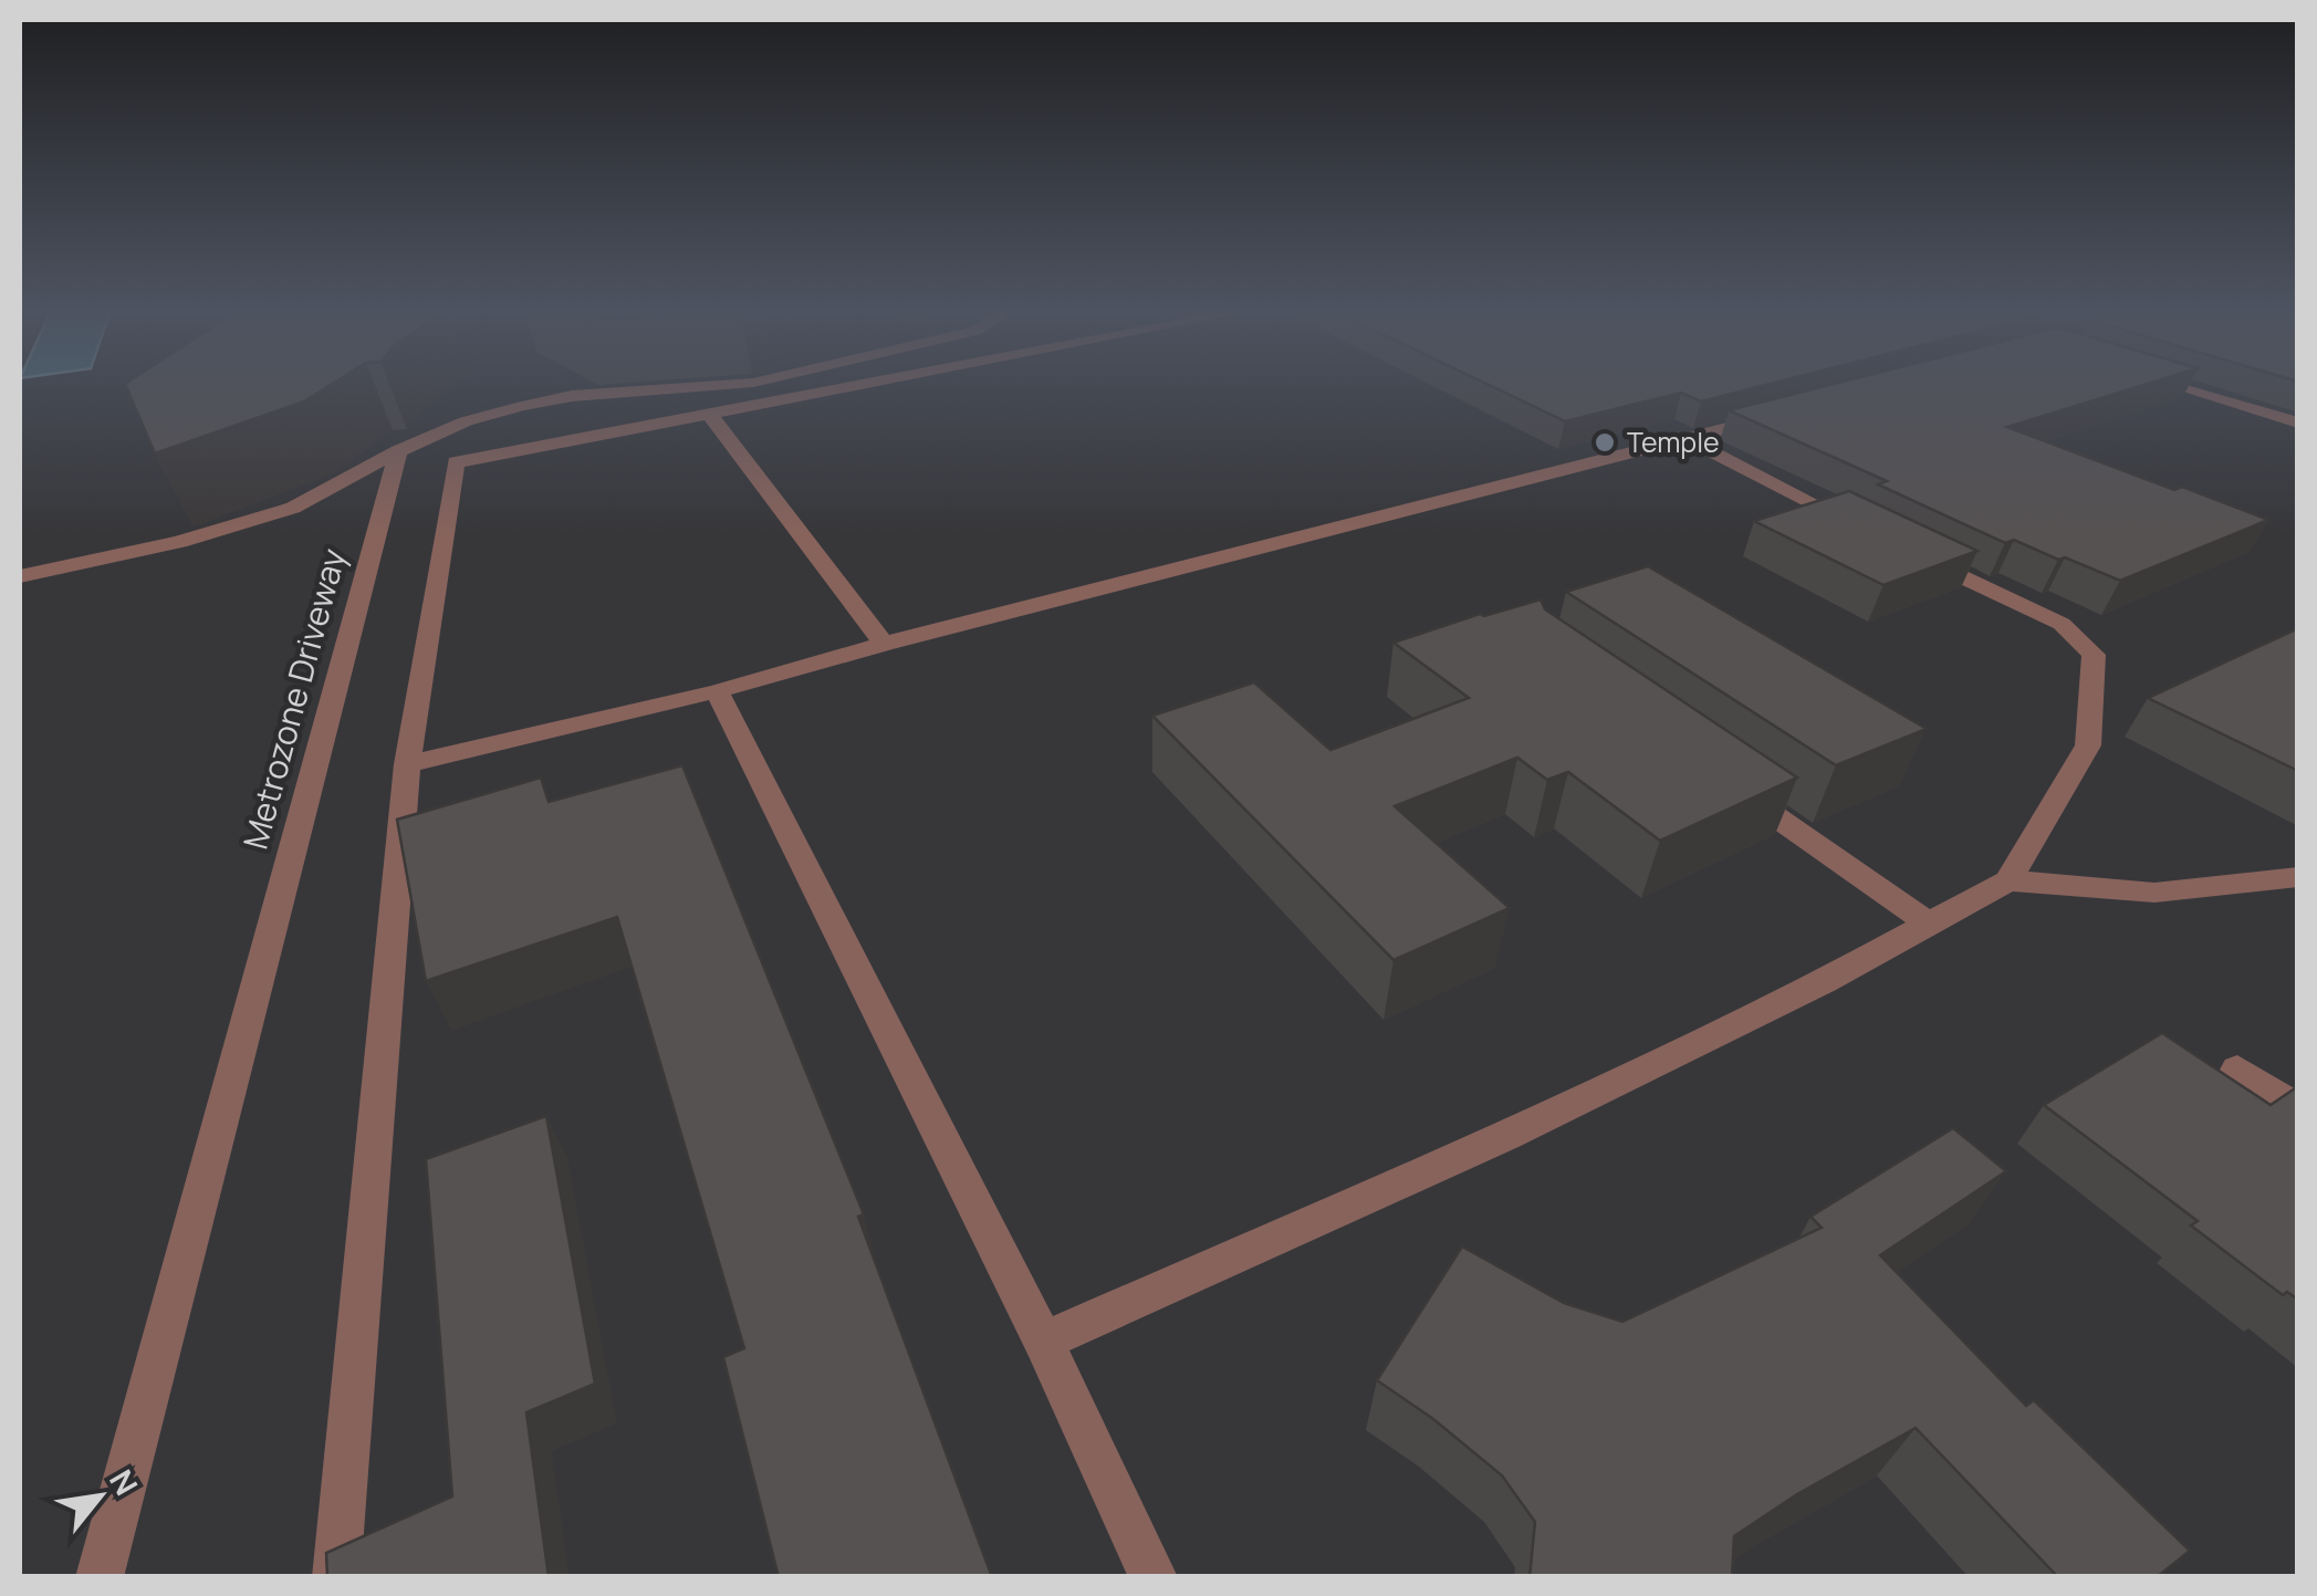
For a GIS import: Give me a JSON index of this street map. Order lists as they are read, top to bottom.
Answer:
{
  "streets": {
    "street": ["Metrozone Driveway"]
  },
  "places": ["Temple"],
  "north": "top right"
}
